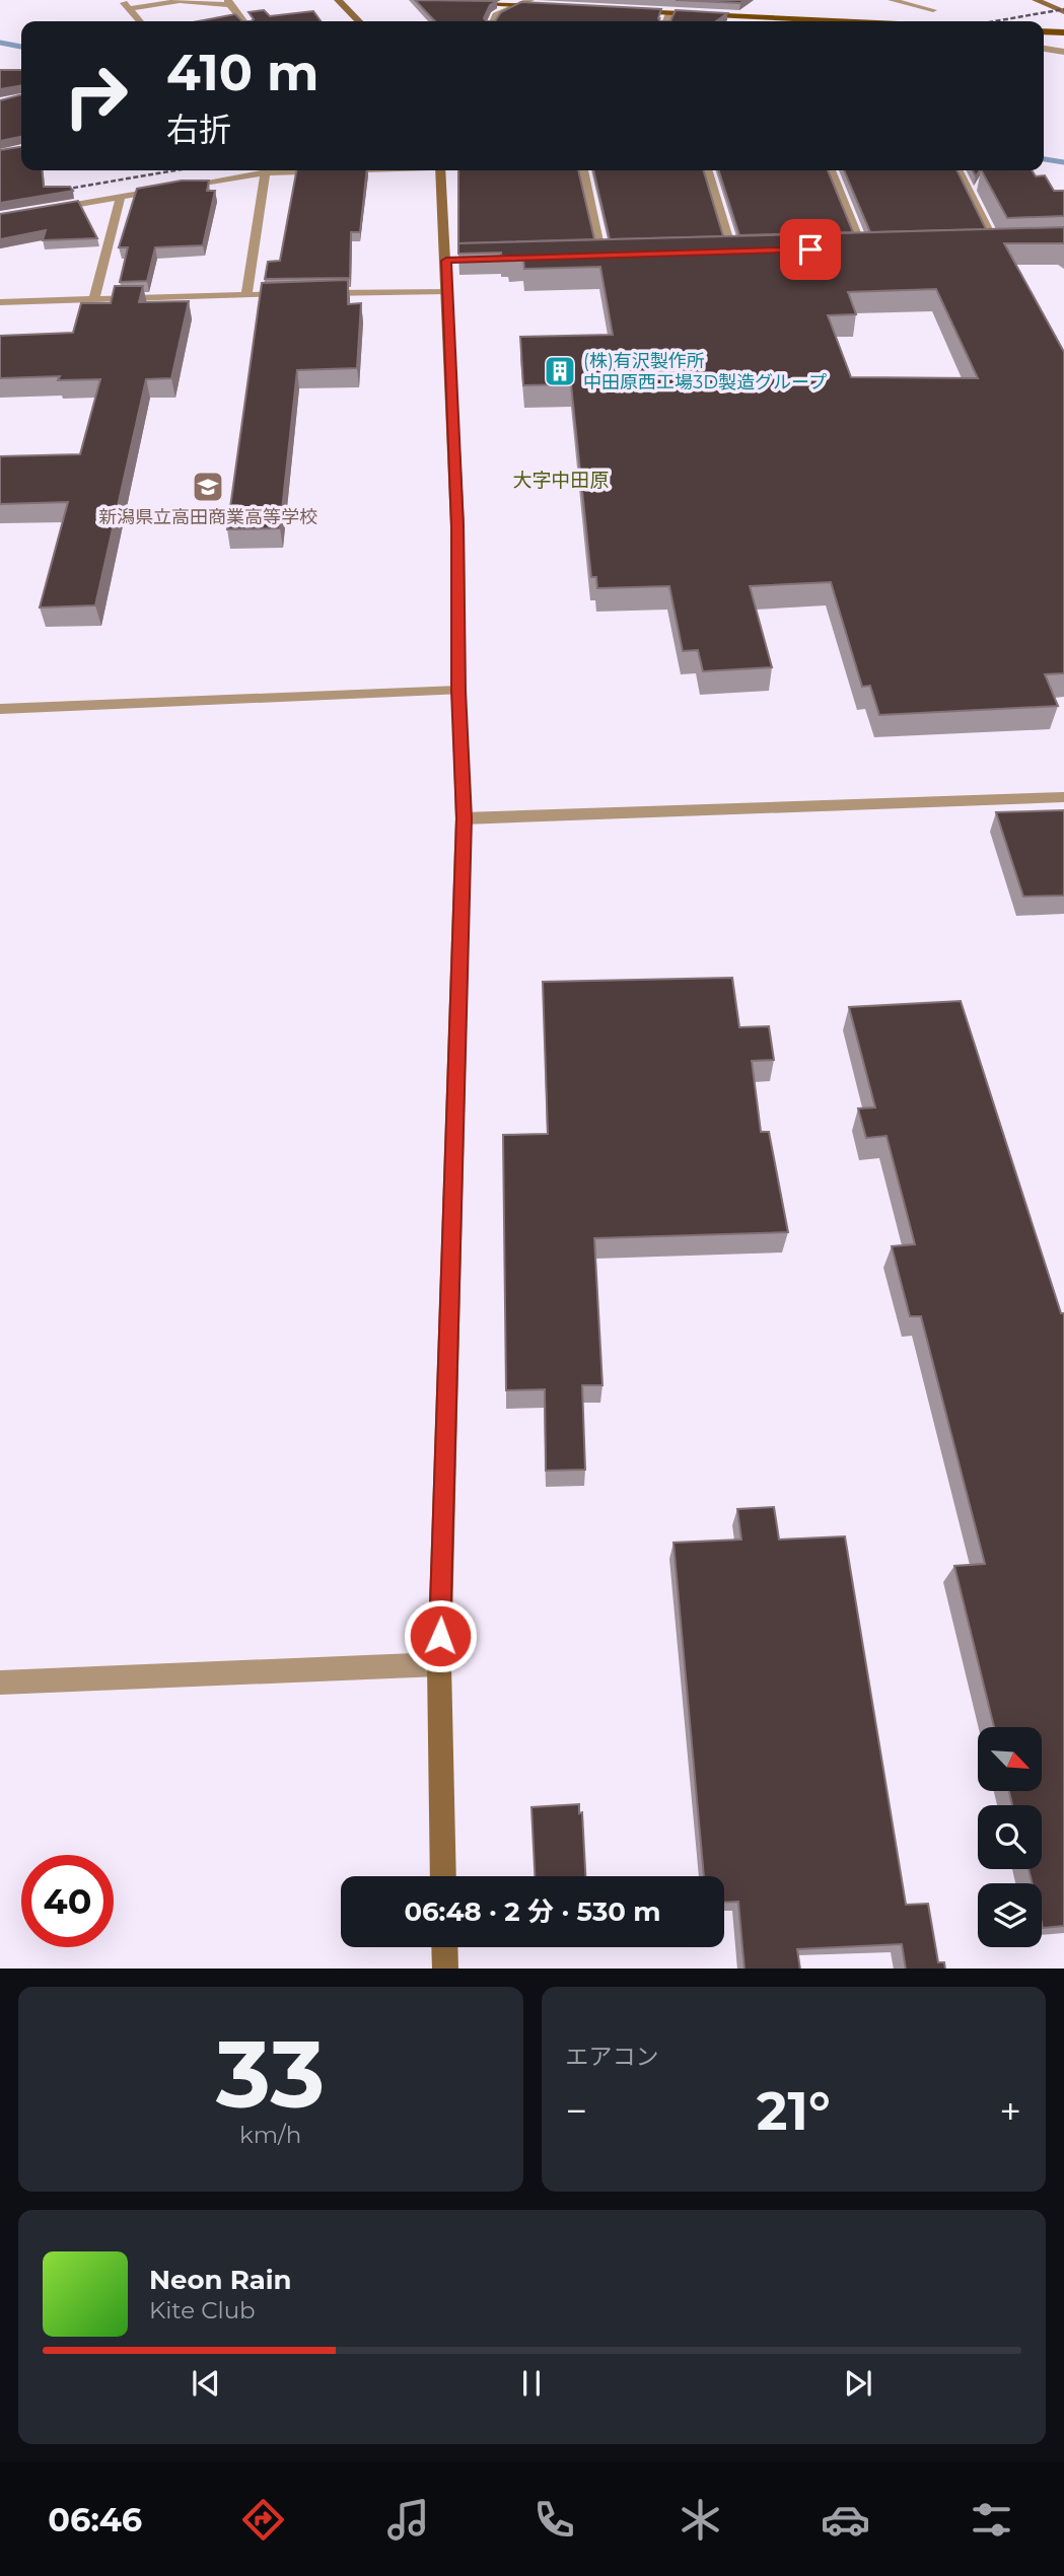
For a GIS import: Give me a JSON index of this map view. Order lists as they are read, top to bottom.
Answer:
{
  "districts": ["大字中田原"],
  "places": {
    "building": ["(株)有沢製作所 中田原西工場3D製造グループ"],
    "school or university": ["新潟県立高田商業高等学校"]
  },
  "north": "bottom right",
  "page": {
    "turn": ["410 m", "右折"],
    "limit": "40",
    "trip": "06:48 · 2 分 · 530 m",
    "tile": [
      ["33", "km/h"],
      "エアコン"
    ],
    "heat": ["−", "21°", "+"],
    "song": ["Neon Rain", "Kite Club"],
    "tabs": "06:46"
  }
}
